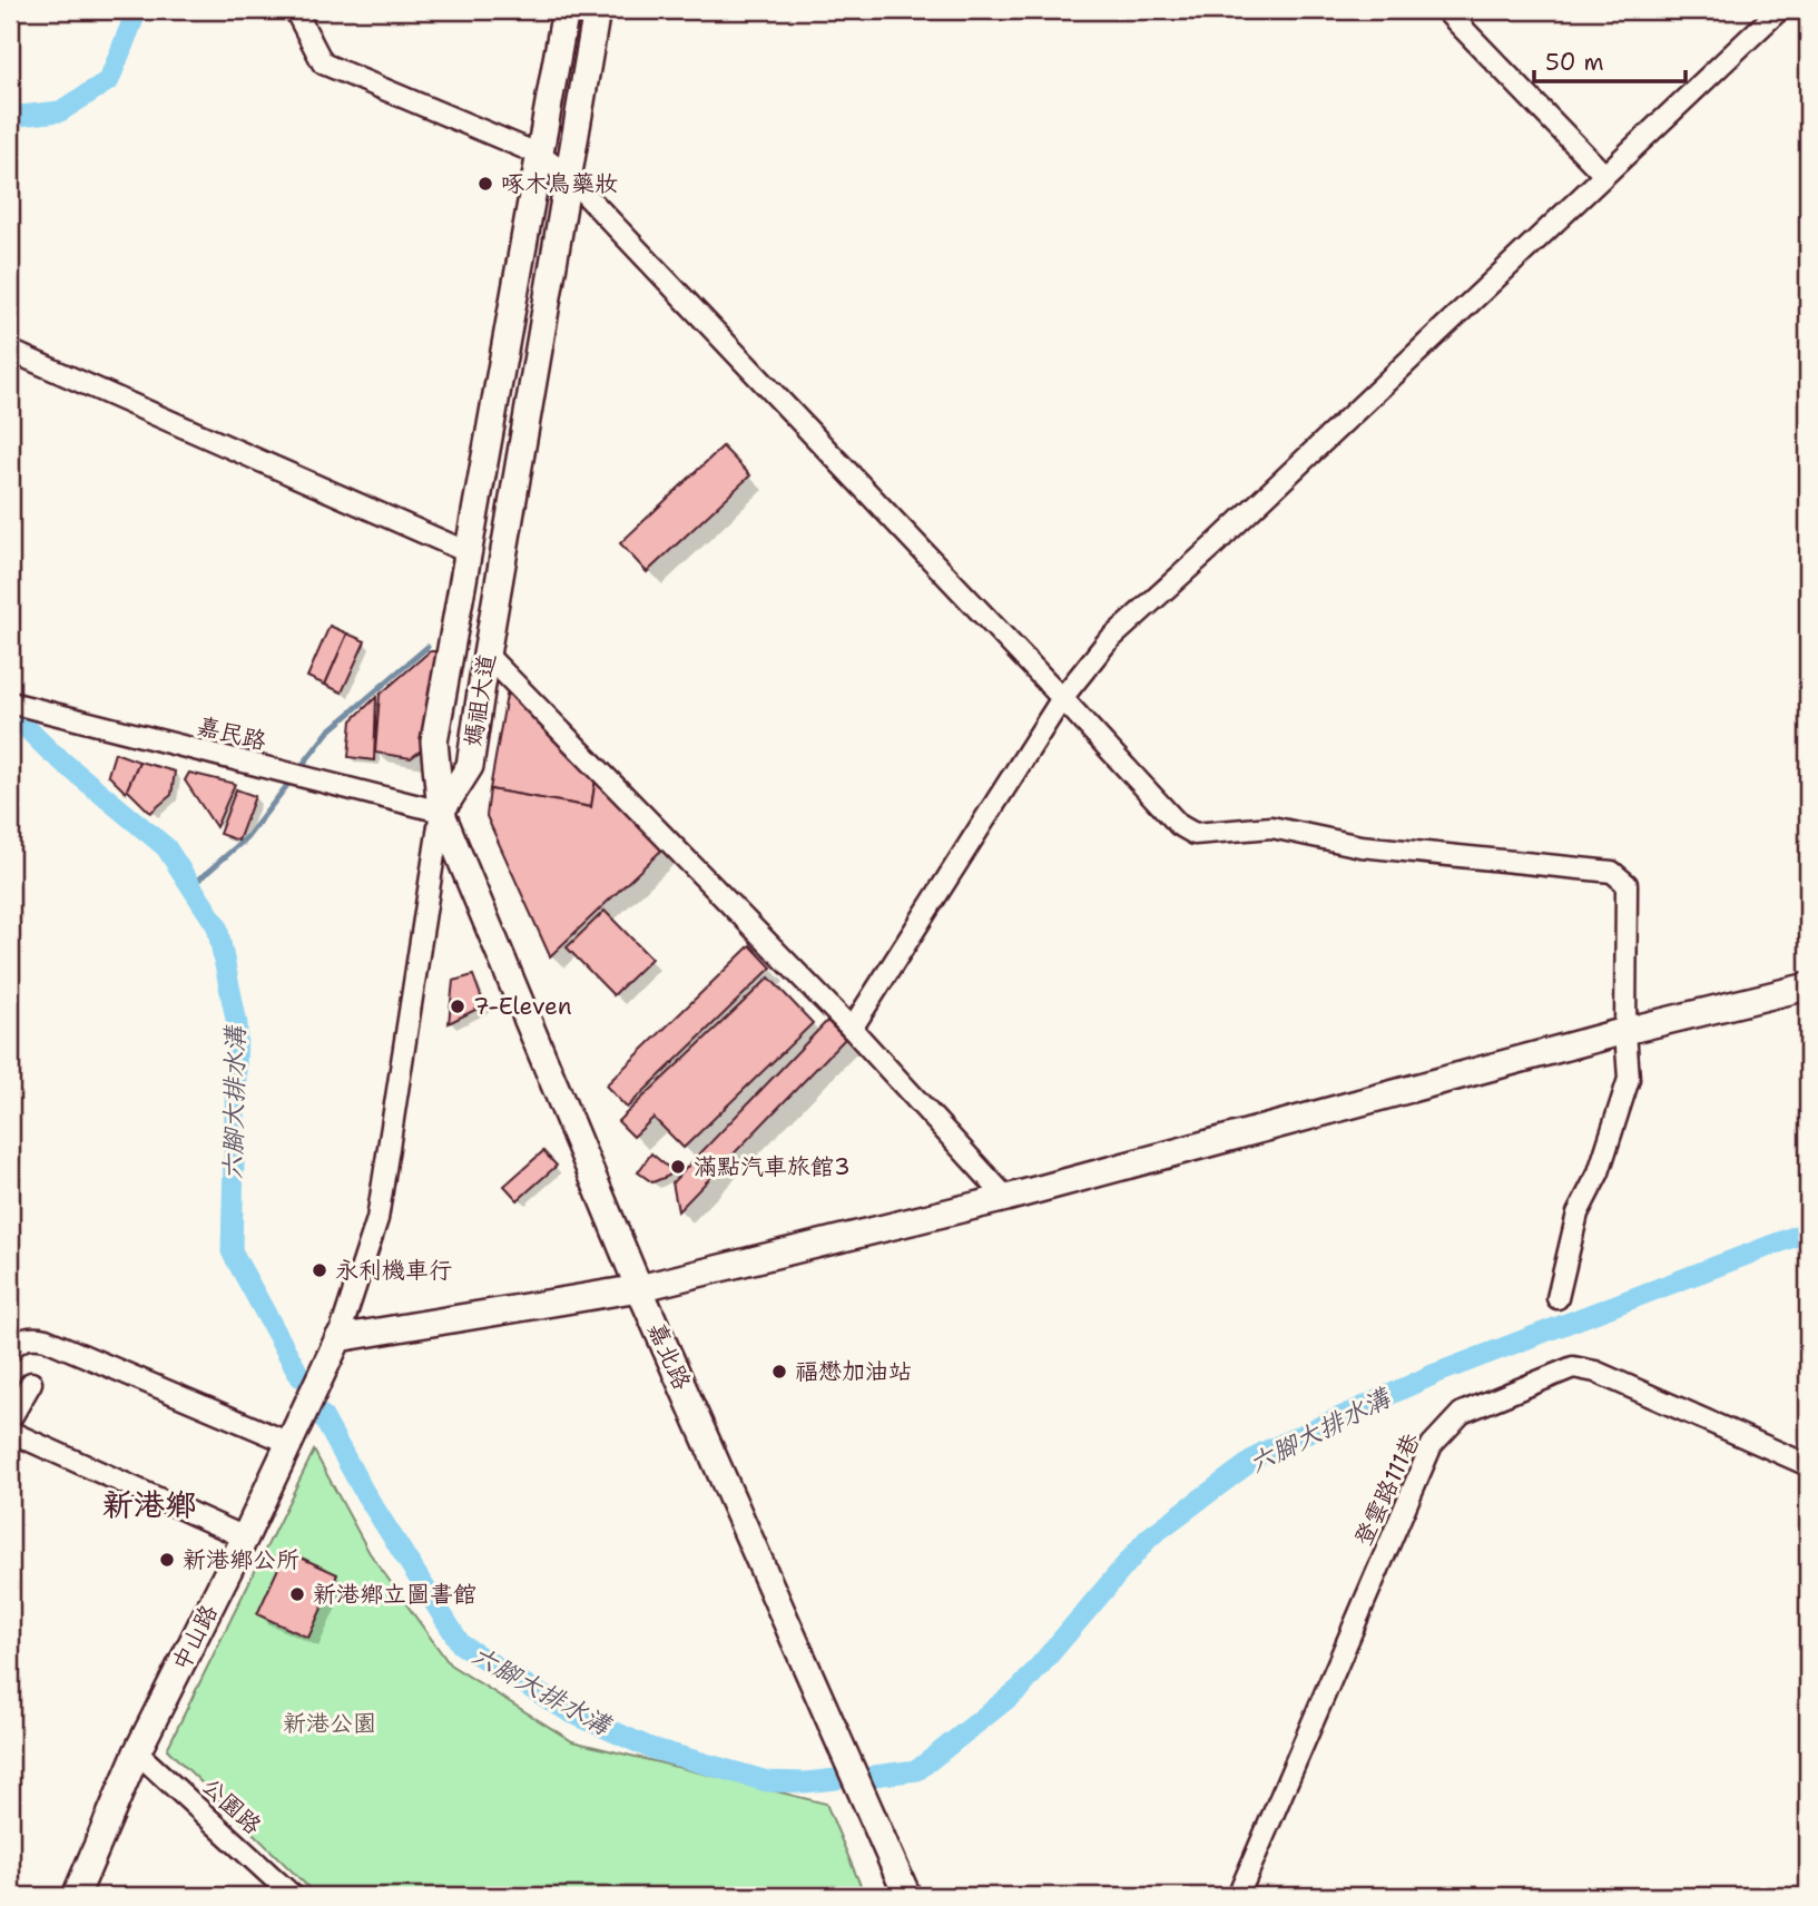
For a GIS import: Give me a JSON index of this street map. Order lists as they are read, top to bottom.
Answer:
{
  "streets": {
    "main road": ["媽祖大道", "嘉北路", "中山路"],
    "street": ["嘉民路", "登雲路111巷", "公園路"]
  },
  "crossings": [
    ["媽祖大道", "嘉民路"],
    ["媽祖大道", "嘉北路"],
    ["嘉民路", "嘉北路"],
    ["中山路", "公園路"]
  ],
  "districts": ["新港鄉"],
  "water": ["六腳大排水溝"],
  "parks": ["新港公園"],
  "places": [
    "啄木鳥藥妝",
    "7-Eleven",
    "滿點汽車旅館3",
    "永利機車行",
    "福懋加油站",
    "新港鄉公所",
    "新港鄉立圖書館"
  ],
  "scale_bar": "50 m"
}
